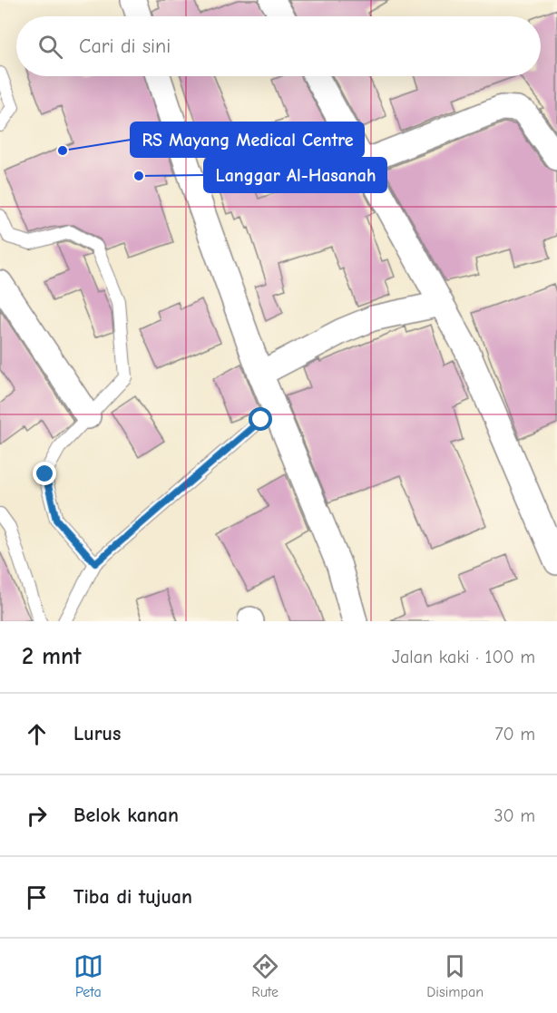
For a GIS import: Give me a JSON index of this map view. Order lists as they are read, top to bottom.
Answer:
{
  "places": ["RS Mayang Medical Centre", "Langgar Al-Hasanah"],
  "page": {
    "search": "Cari di sini",
    "heading": ["2 mnt", "Jalan kaki · 100 m"],
    "list": [
      ["Lurus", "70 m"],
      ["Belok kanan", "30 m"],
      "Tiba di tujuan"
    ],
    "nav": ["Peta", "Rute", "Disimpan"]
  }
}
